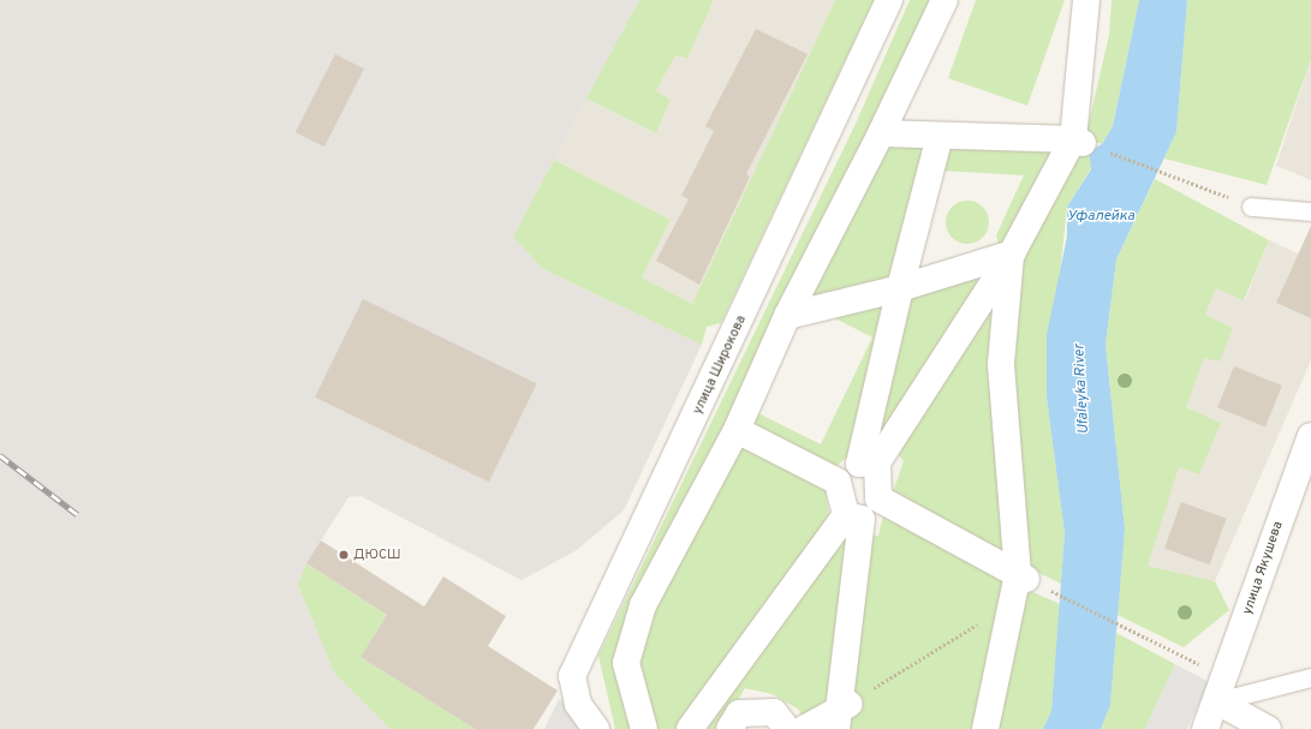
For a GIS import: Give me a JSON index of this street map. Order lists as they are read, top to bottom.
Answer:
{
  "streets": {
    "street": ["улица Широкова", "улица Якушева"]
  },
  "water": ["Уфалейка", "Ufaleyka River"],
  "places": ["ДЮСШ"]
}
